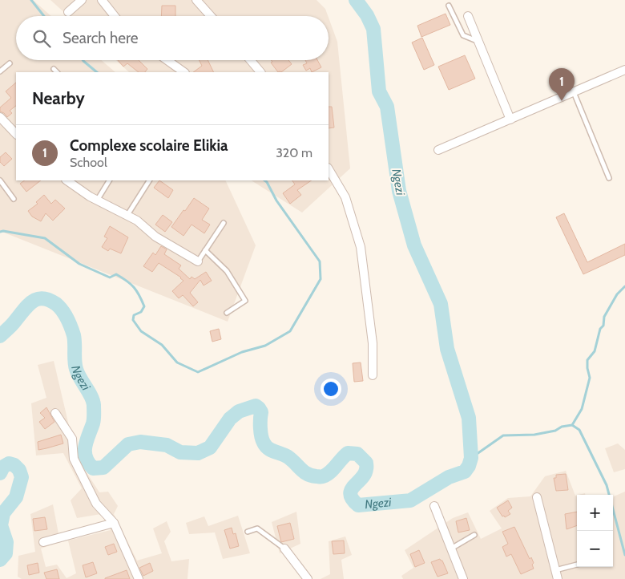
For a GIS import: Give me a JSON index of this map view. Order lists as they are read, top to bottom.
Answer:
{
  "water": ["Ngezi"],
  "page": {
    "search": "Search here",
    "pins": "1",
    "heading": "Nearby",
    "list": [
      {
        "mark": "1",
        "name": "Complexe scolaire Elikia",
        "note": "School",
        "value": "320 m"
      }
    ],
    "map_buttons": ["+", "−"]
  }
}
